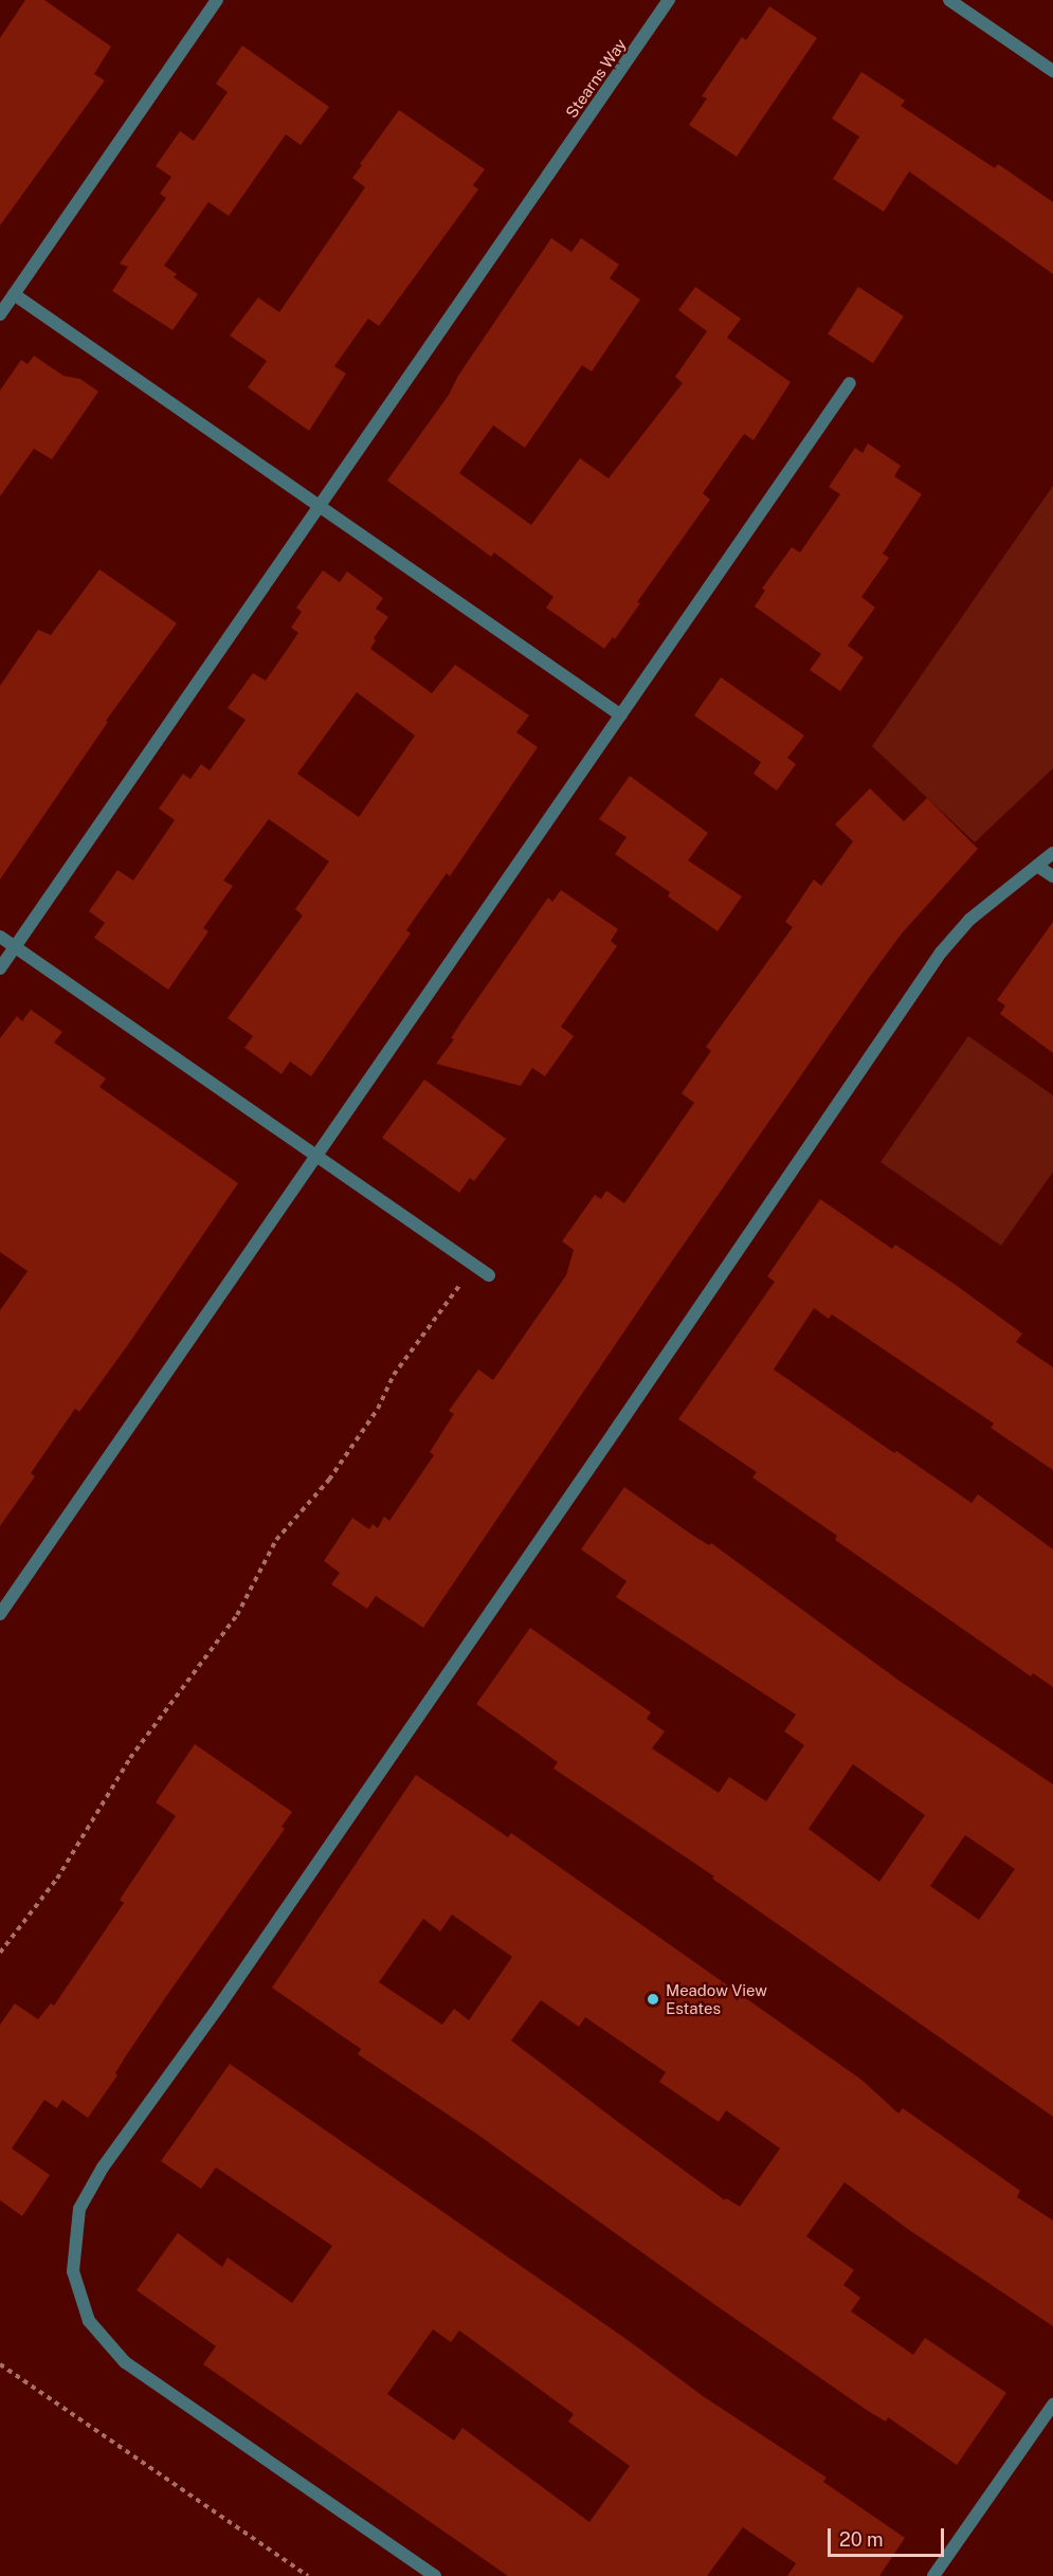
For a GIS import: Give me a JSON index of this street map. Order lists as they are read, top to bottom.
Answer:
{
  "streets": {
    "street": ["Stearns Way"]
  },
  "places": ["Meadow View Estates"],
  "scale_bar": "20 m"
}
